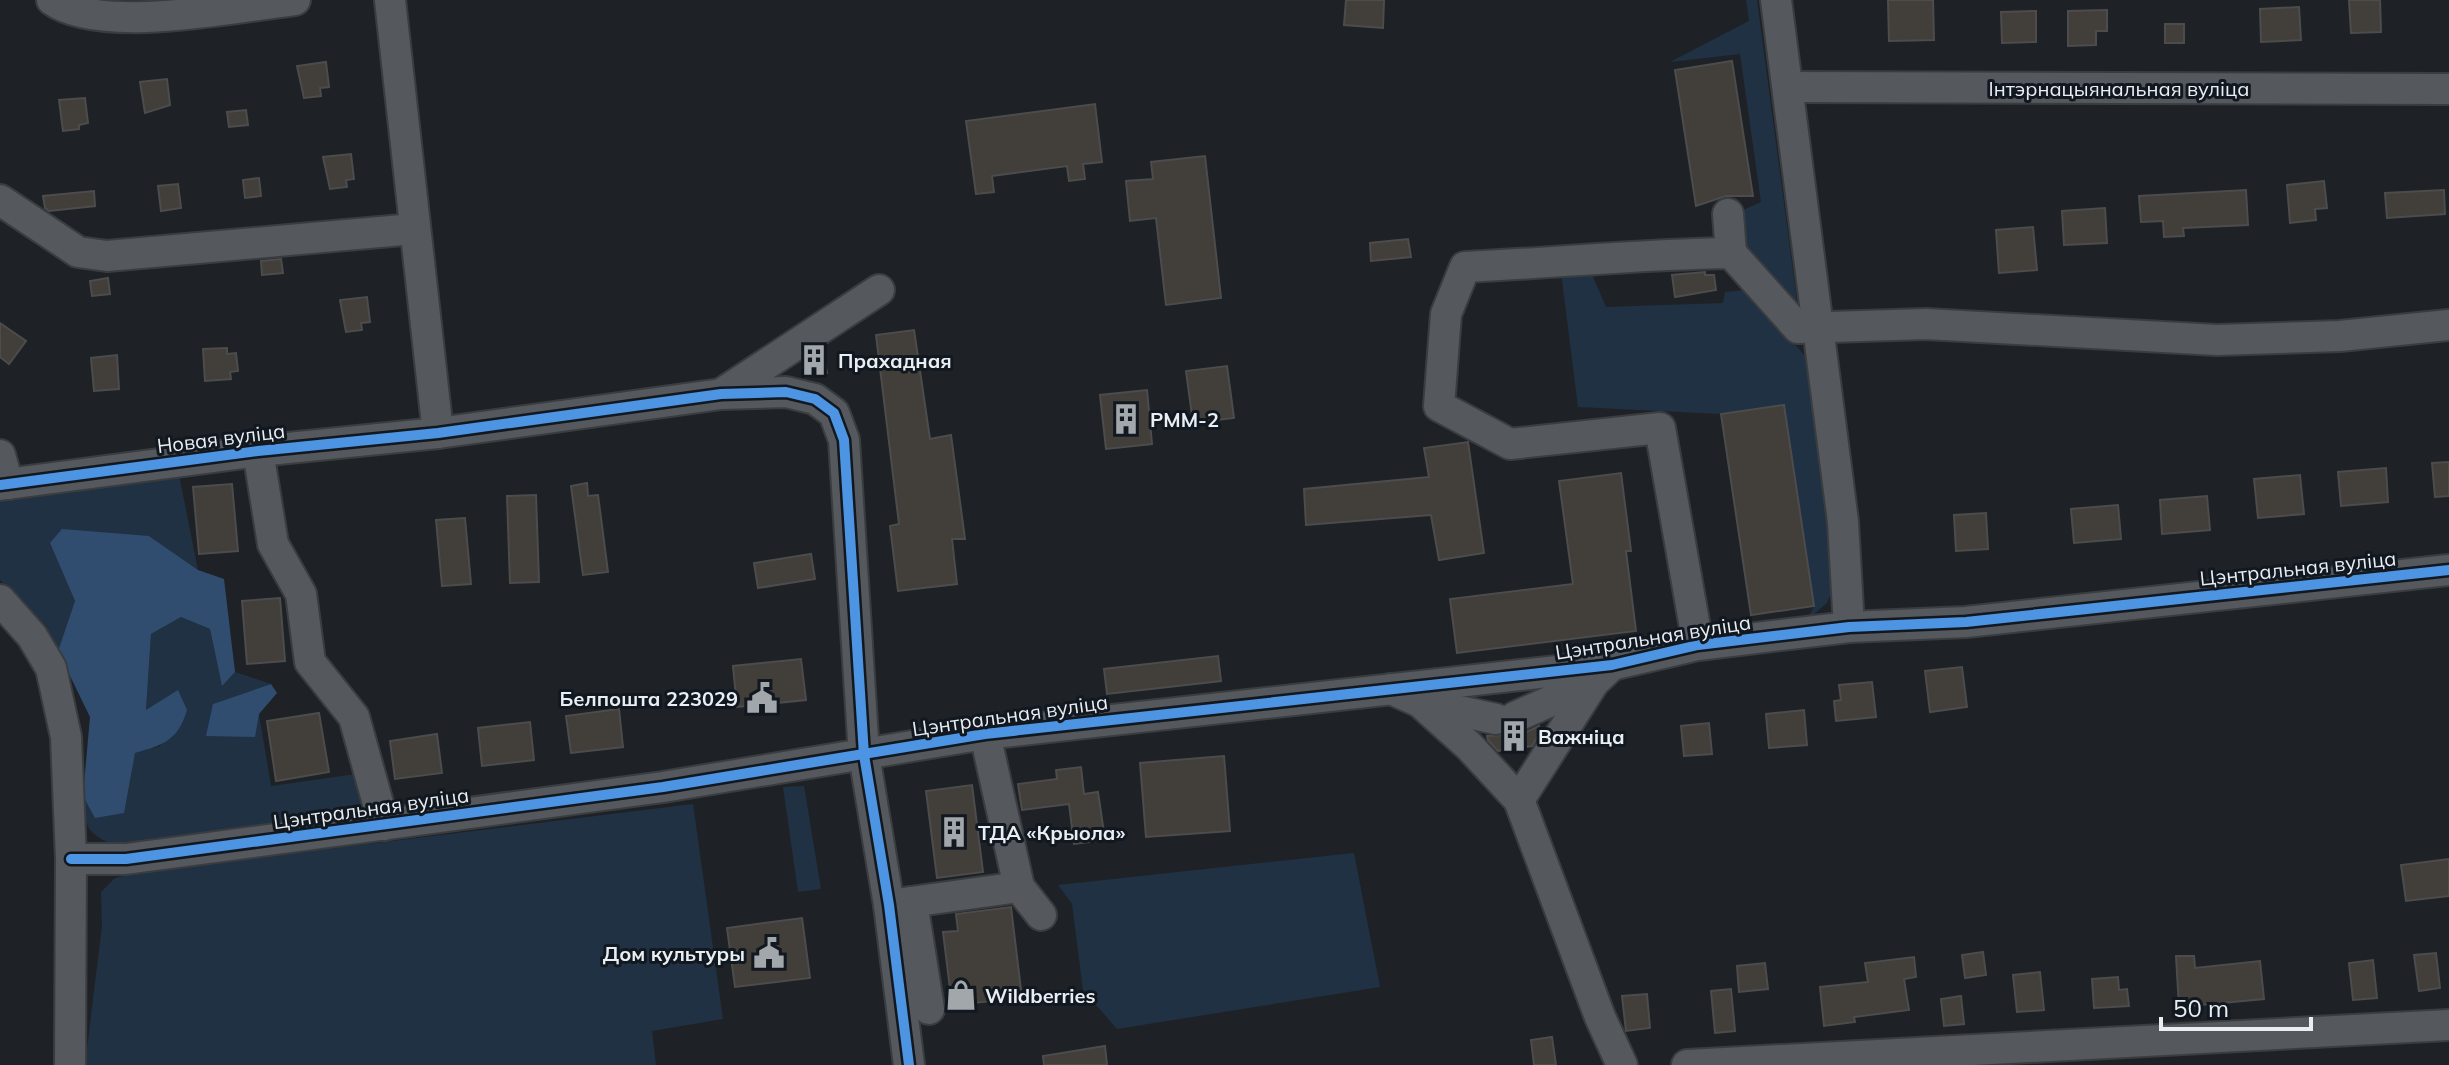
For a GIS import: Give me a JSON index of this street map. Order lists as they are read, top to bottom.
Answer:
{
  "streets": {
    "street": ["Інтэрнацыянальная вуліца", "Новая вуліца", "Цэнтральная вуліца"]
  },
  "crossings": [
    ["Новая вуліца", "Цэнтральная вуліца"]
  ],
  "places": {
    "building": [
      "Прахадная",
      "РММ-2",
      "Важніца",
      "ТДА «Крыола»"
    ],
    "public building": ["Белпошта 223029", "Дом культуры"],
    "shop": ["Wildberries"]
  },
  "scale_bar": "50 m"
}
